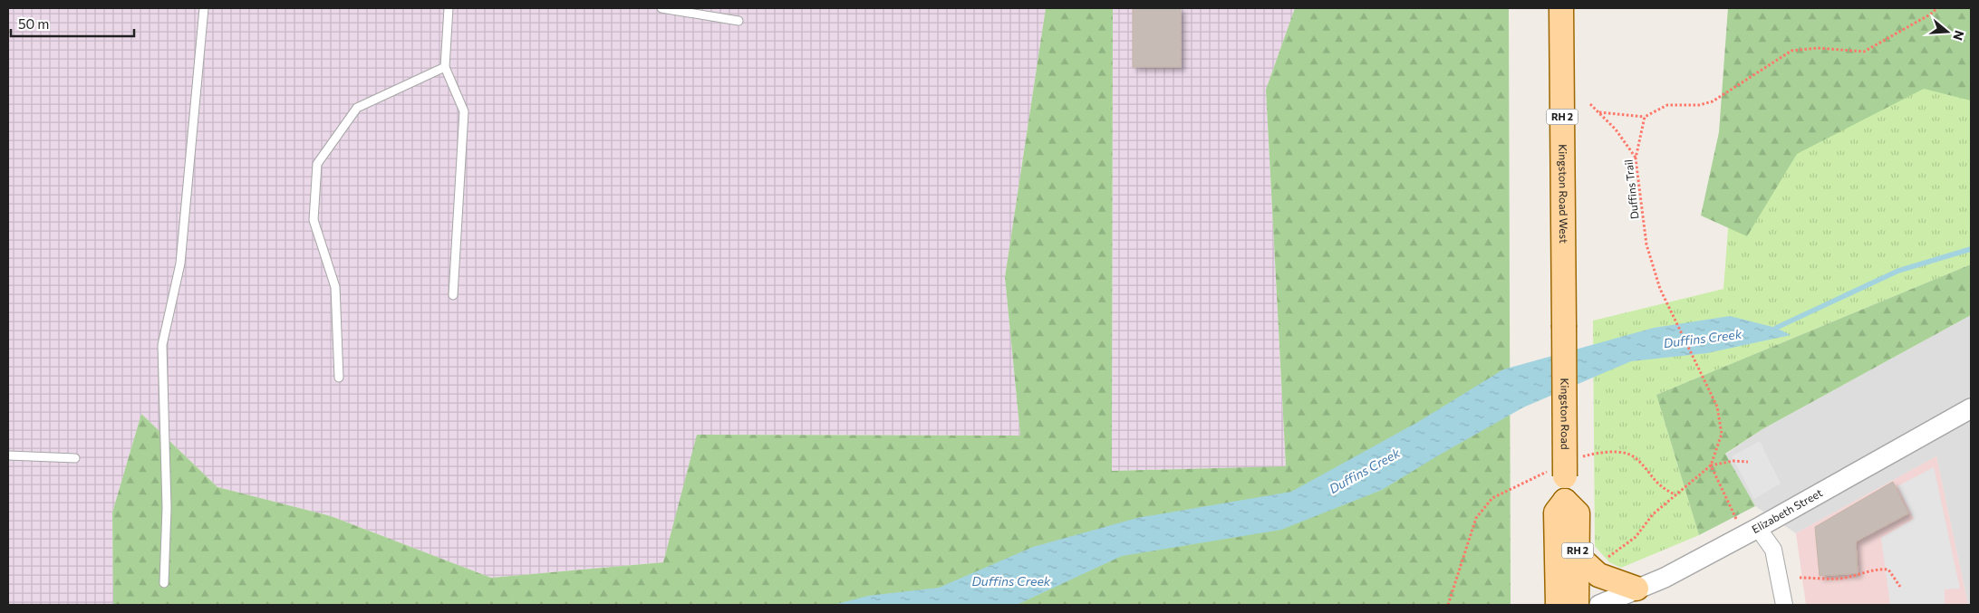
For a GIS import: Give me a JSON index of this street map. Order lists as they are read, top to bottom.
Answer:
{
  "streets": {
    "main road": ["RH 2", "Kingston Road West", "Kingston Road"],
    "street": ["Elizabeth Street"],
    "path": ["Duffins Trail"]
  },
  "crossings": [
    ["RH 2", "Kingston Road"],
    ["Kingston Road West", "Kingston Road"]
  ],
  "water": ["Duffins Creek"],
  "scale_bar": "50 m",
  "north": "right"
}
